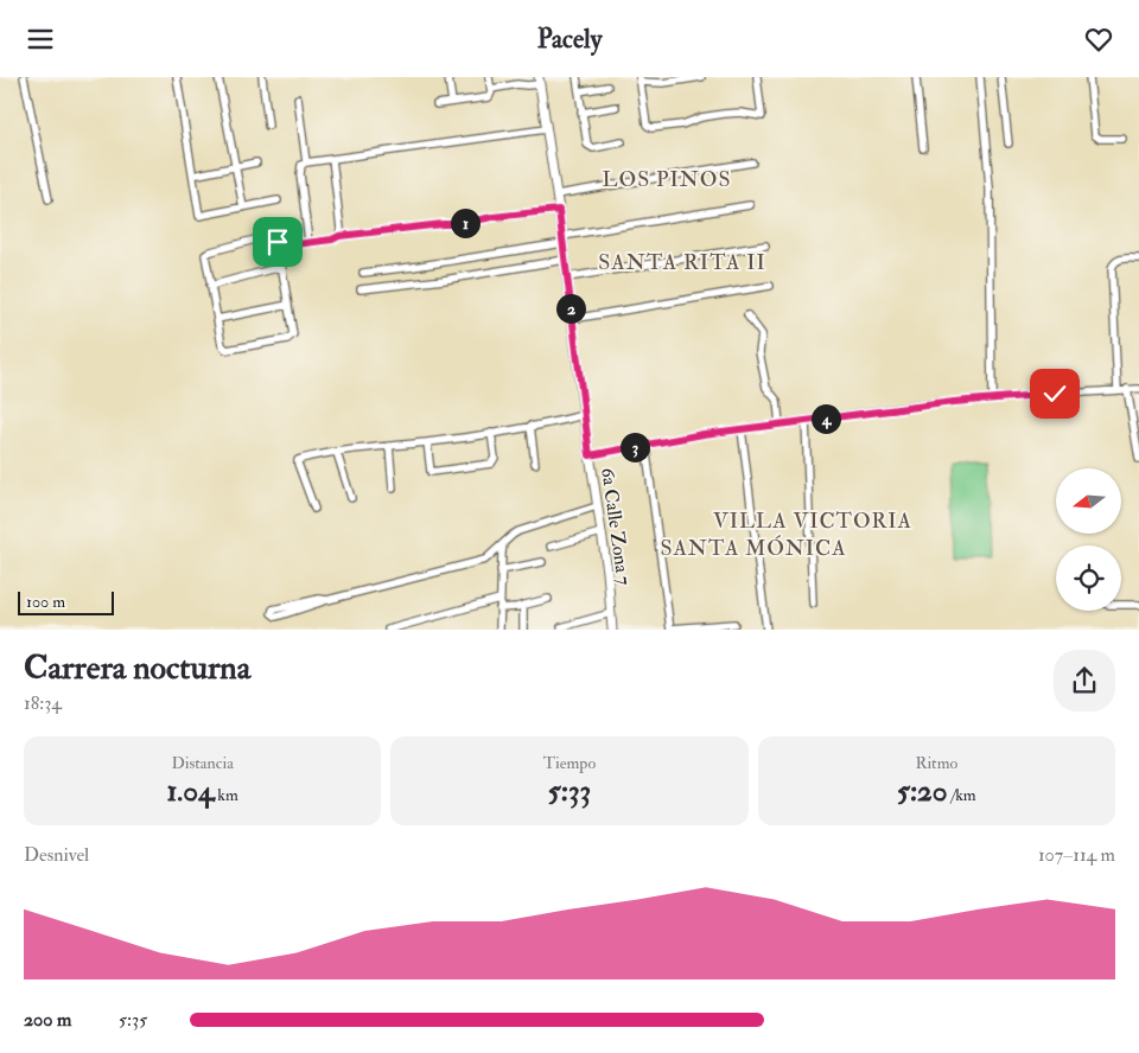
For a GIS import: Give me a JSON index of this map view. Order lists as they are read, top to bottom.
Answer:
{
  "streets": {
    "street": ["6a Calle Zona 7"]
  },
  "districts": [
    "LOS PINOS",
    "SANTA RITA II",
    "VILLA VICTORIA",
    "SANTA MÓNICA"
  ],
  "scale_bar": "100 m",
  "north": "left",
  "page": {
    "header": "Pacely",
    "pins": [
      "1",
      "2",
      "4",
      "3"
    ],
    "scale": "100 m",
    "heading": ["Carrera nocturna", "18:34"],
    "stats": [
      ["Distancia", "1.04 km"],
      ["Tiempo", "5:33"],
      ["Ritmo", "5:20 /km"]
    ],
    "chart": ["Desnivel", "107–114 m"],
    "list": [
      {
        "name": "200 m",
        "note": "5:35"
      }
    ]
  }
}
